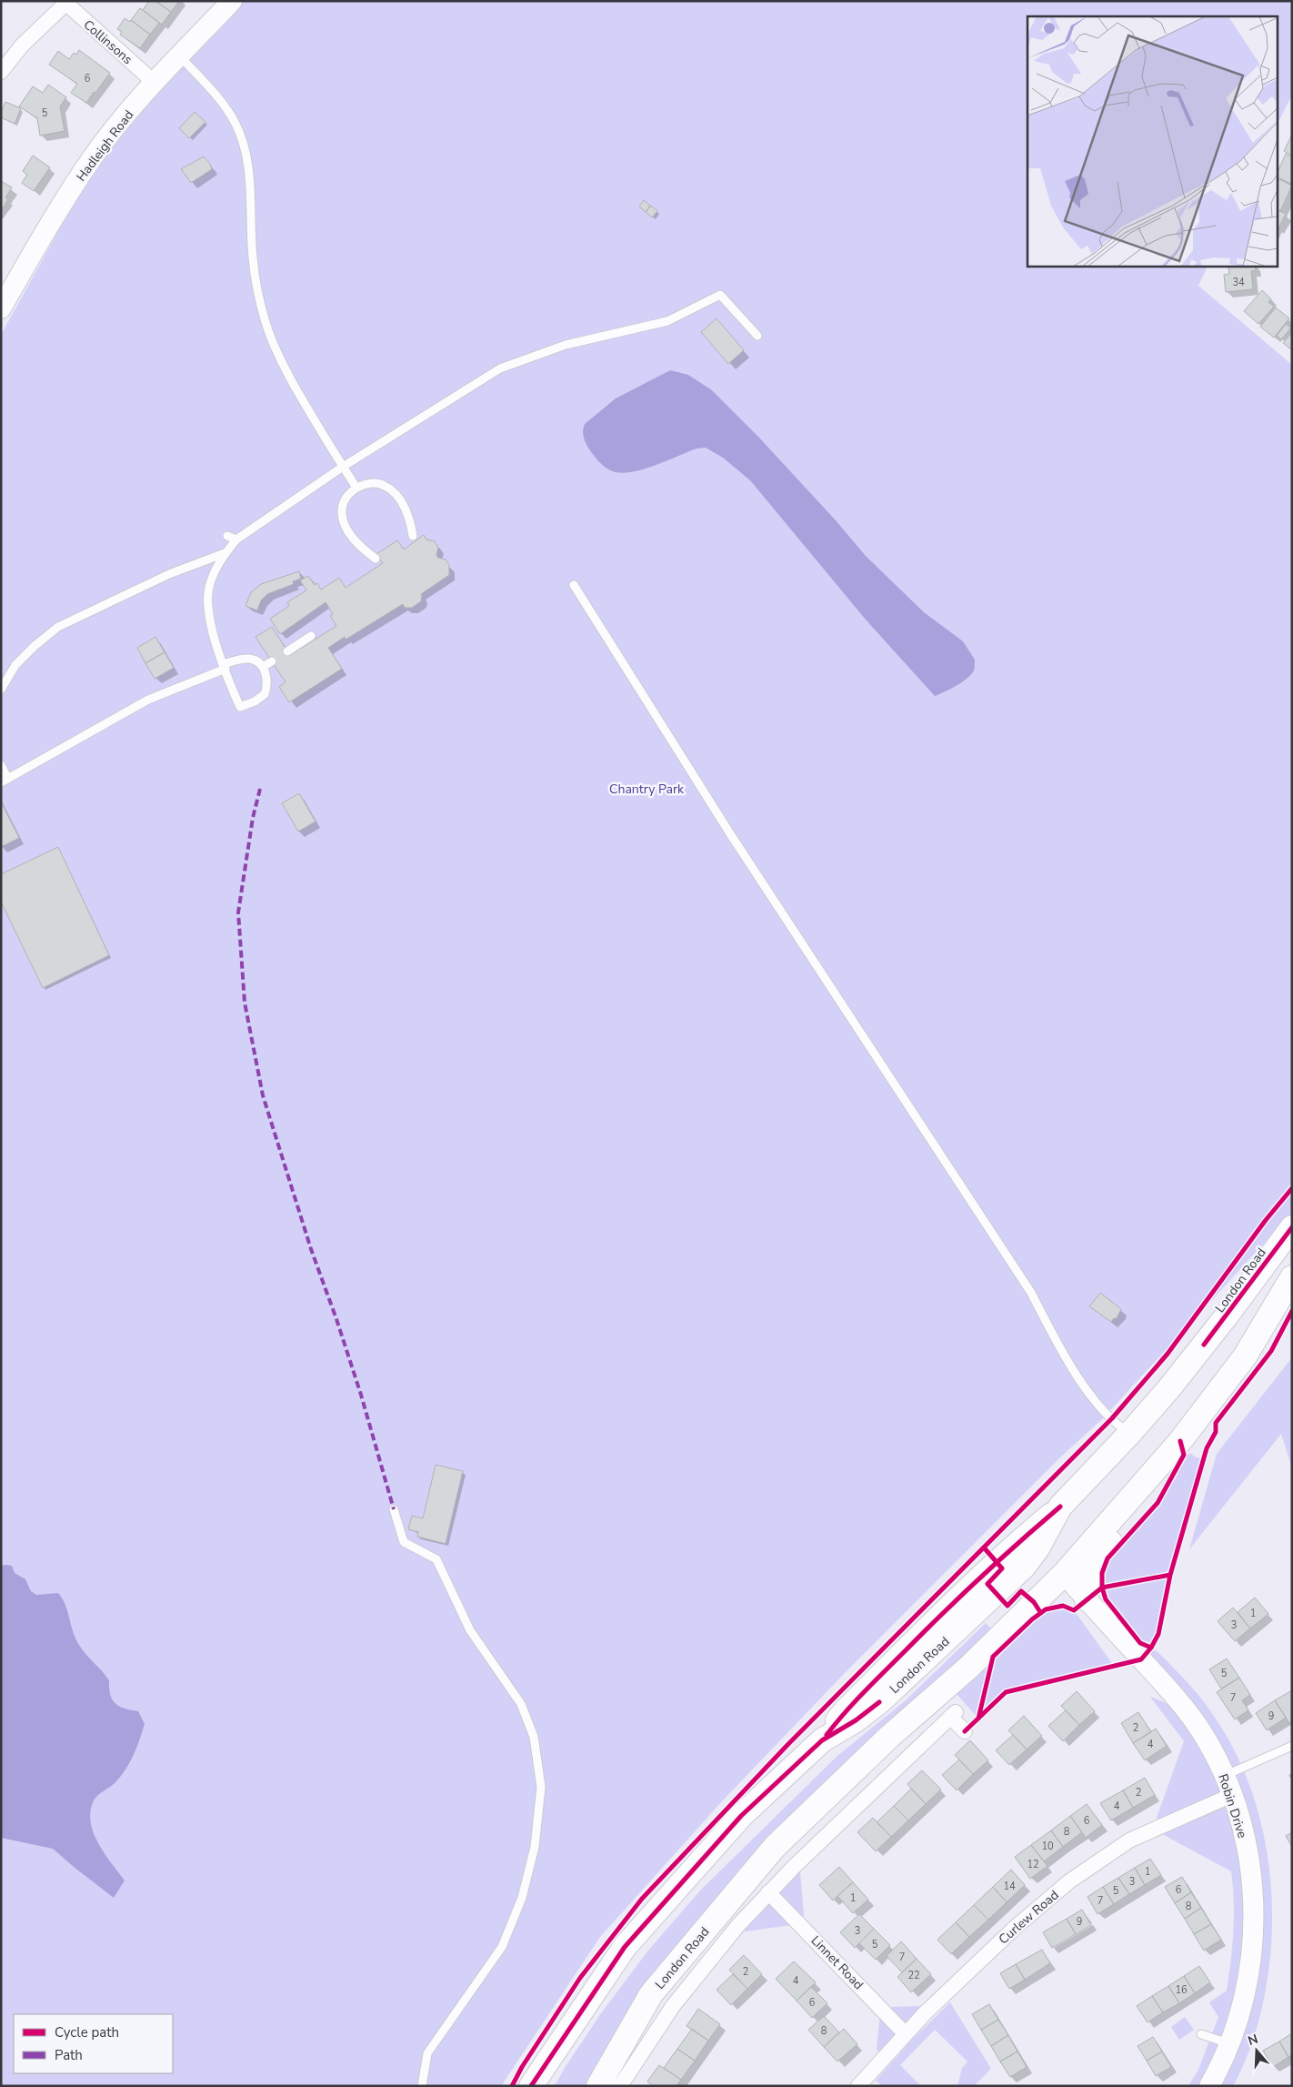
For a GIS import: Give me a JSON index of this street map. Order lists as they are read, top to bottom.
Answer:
{
  "streets": {
    "main road": ["London Road"],
    "street": [
      "Collinsons",
      "Hadleigh Road",
      "Robin Drive",
      "Curlew Road",
      "Linnet Road"
    ]
  },
  "crossings": [
    ["Collinsons", "Hadleigh Road"],
    ["London Road", "Robin Drive"],
    ["London Road", "Linnet Road"],
    ["Robin Drive", "Curlew Road"],
    ["Curlew Road", "Linnet Road"]
  ],
  "parks": ["Chantry Park"],
  "house_numbers": [
    "6",
    "5",
    "34",
    "1",
    "3",
    "5",
    "7",
    "9",
    "2",
    "4",
    "2",
    "4",
    "6",
    "8",
    "10",
    "12",
    "1",
    "3",
    "14",
    "6",
    "5",
    "1",
    "7",
    "8",
    "9",
    "3",
    "5",
    "7",
    "2",
    "22",
    "4",
    "16",
    "6",
    "8"
  ],
  "legend": ["Cycle path", "Path"],
  "north": "top"
}
